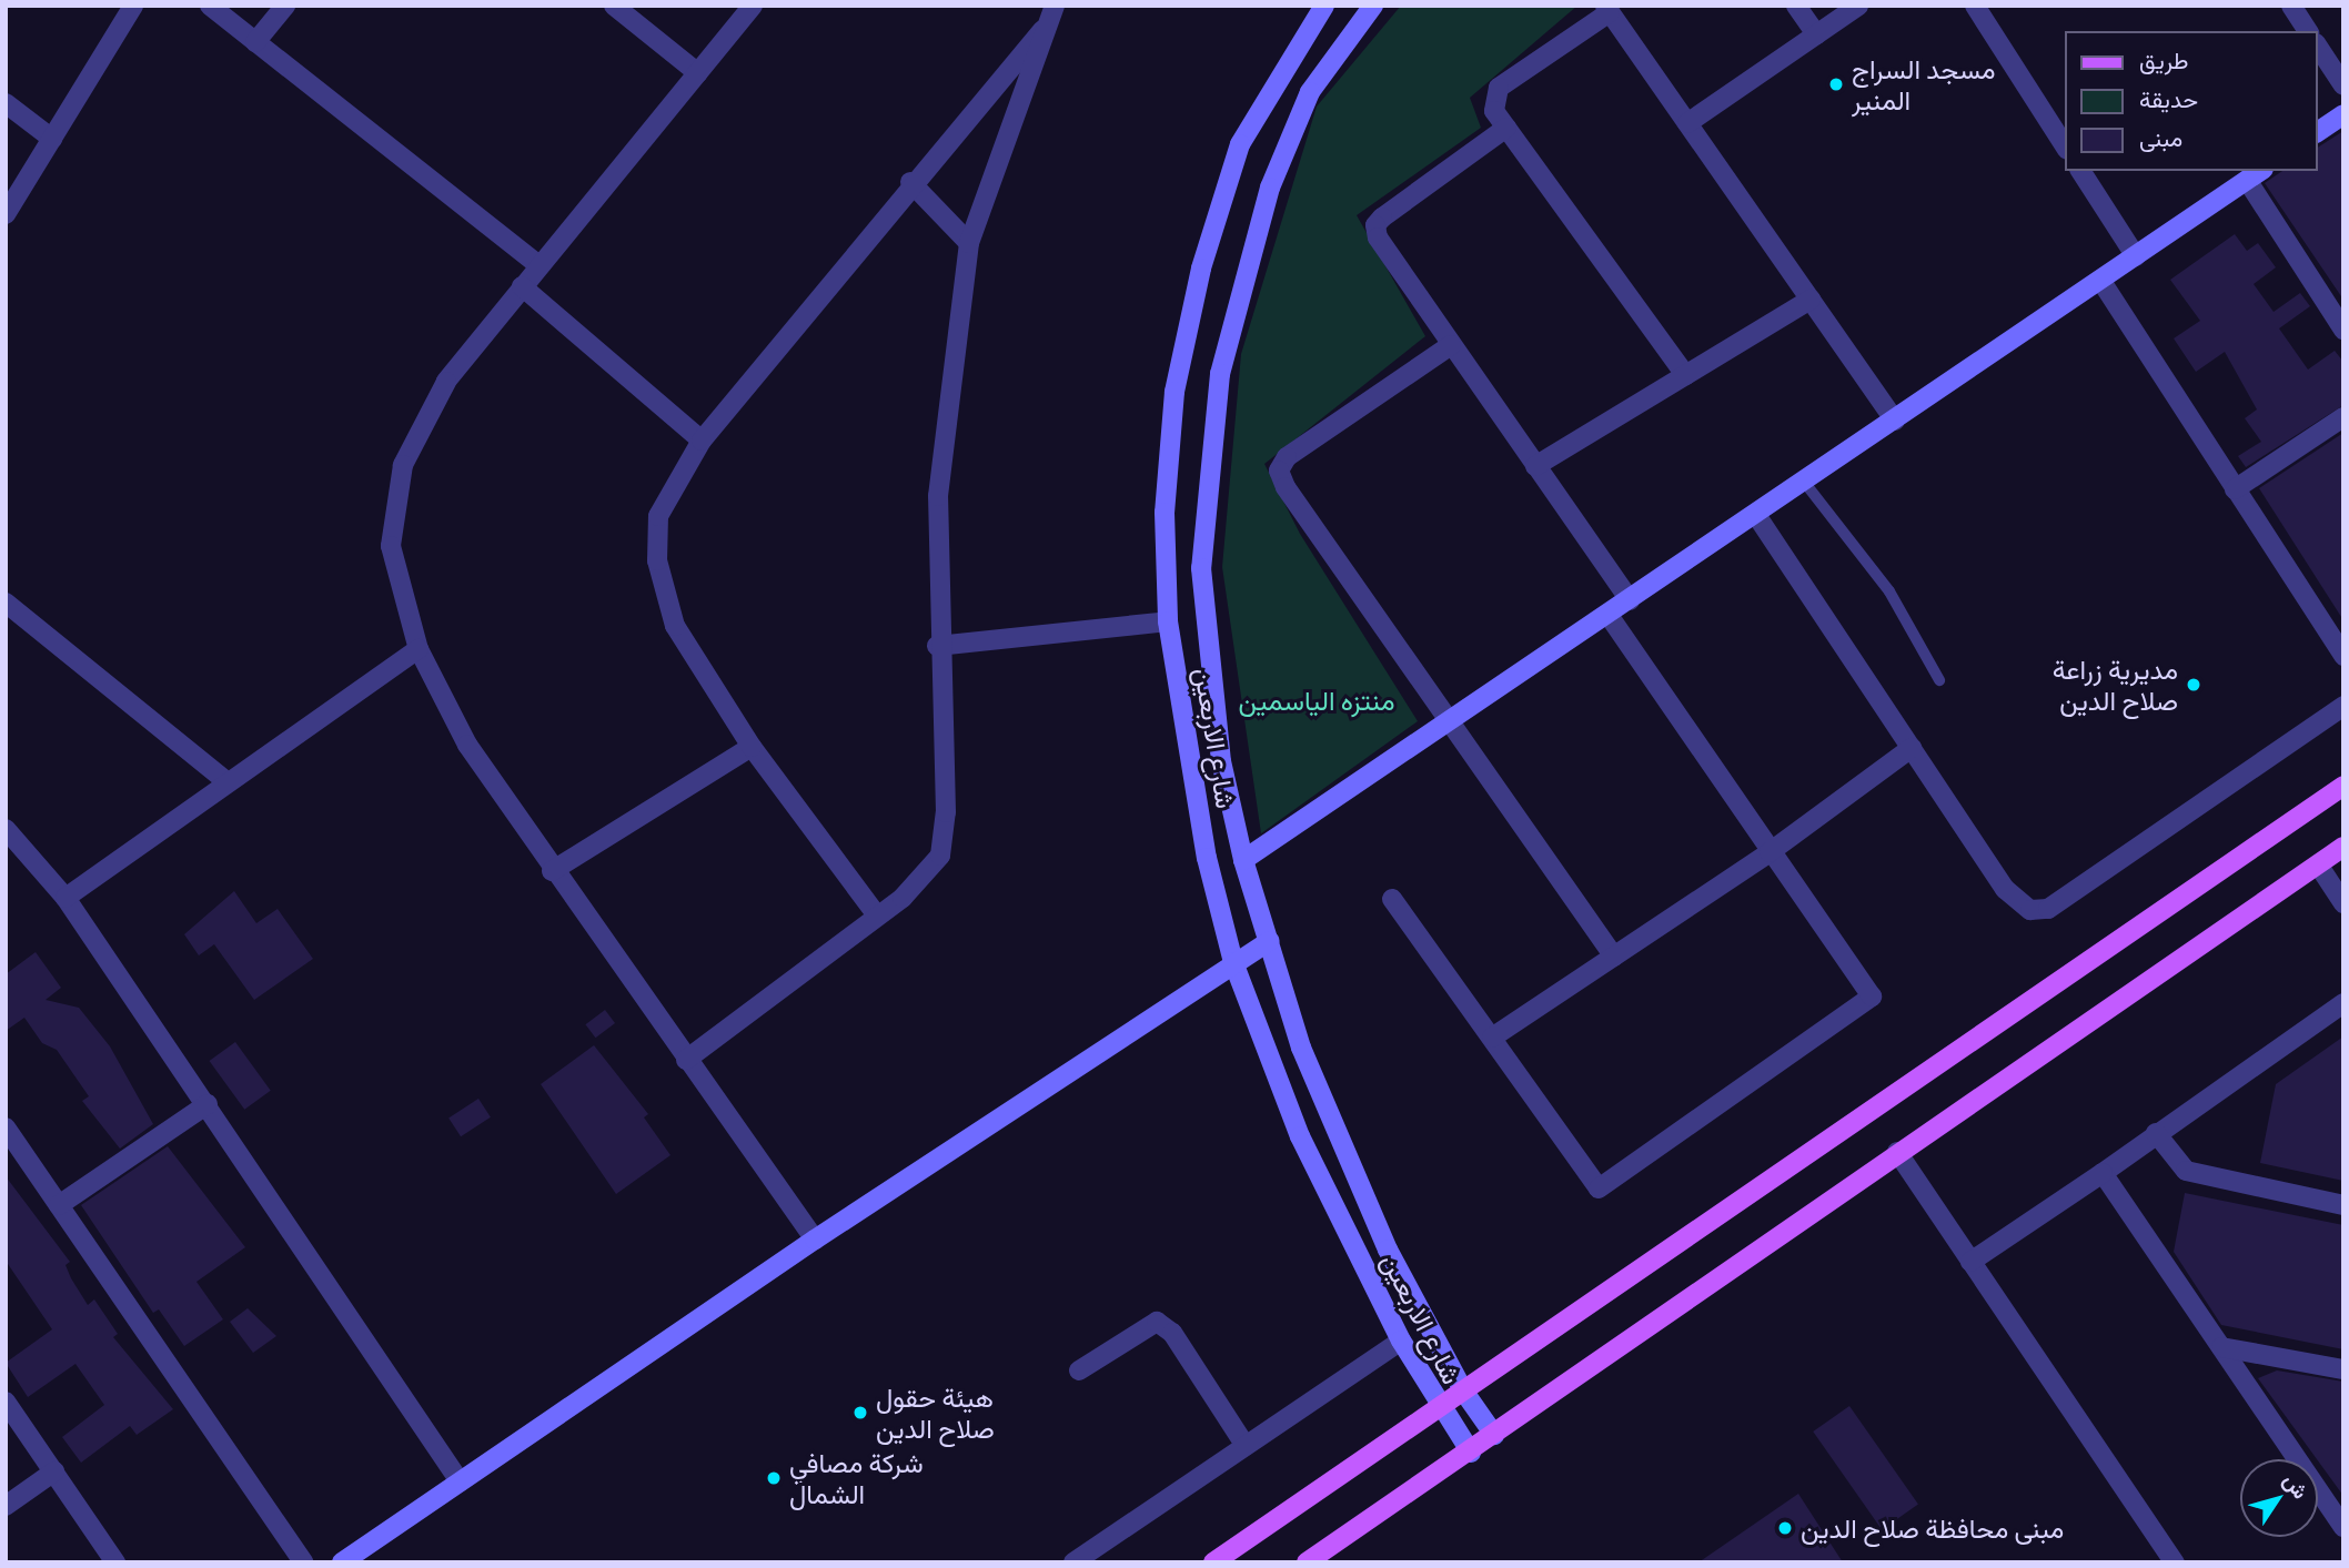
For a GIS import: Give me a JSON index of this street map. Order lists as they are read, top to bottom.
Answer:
{
  "streets": {
    "main road": ["شارع الاربعين"]
  },
  "parks": ["منتزه الياسمين"],
  "places": [
    "مسجد السراج المنير",
    "مديرية زراعة صلاح الدين",
    "هيئة حقول صلاح الدين",
    "شركة مصافي الشمال",
    "مبنى محافظة صلاح الدين"
  ],
  "legend": ["طريق", "حديقة", "مبنى"],
  "north": "top right"
}
